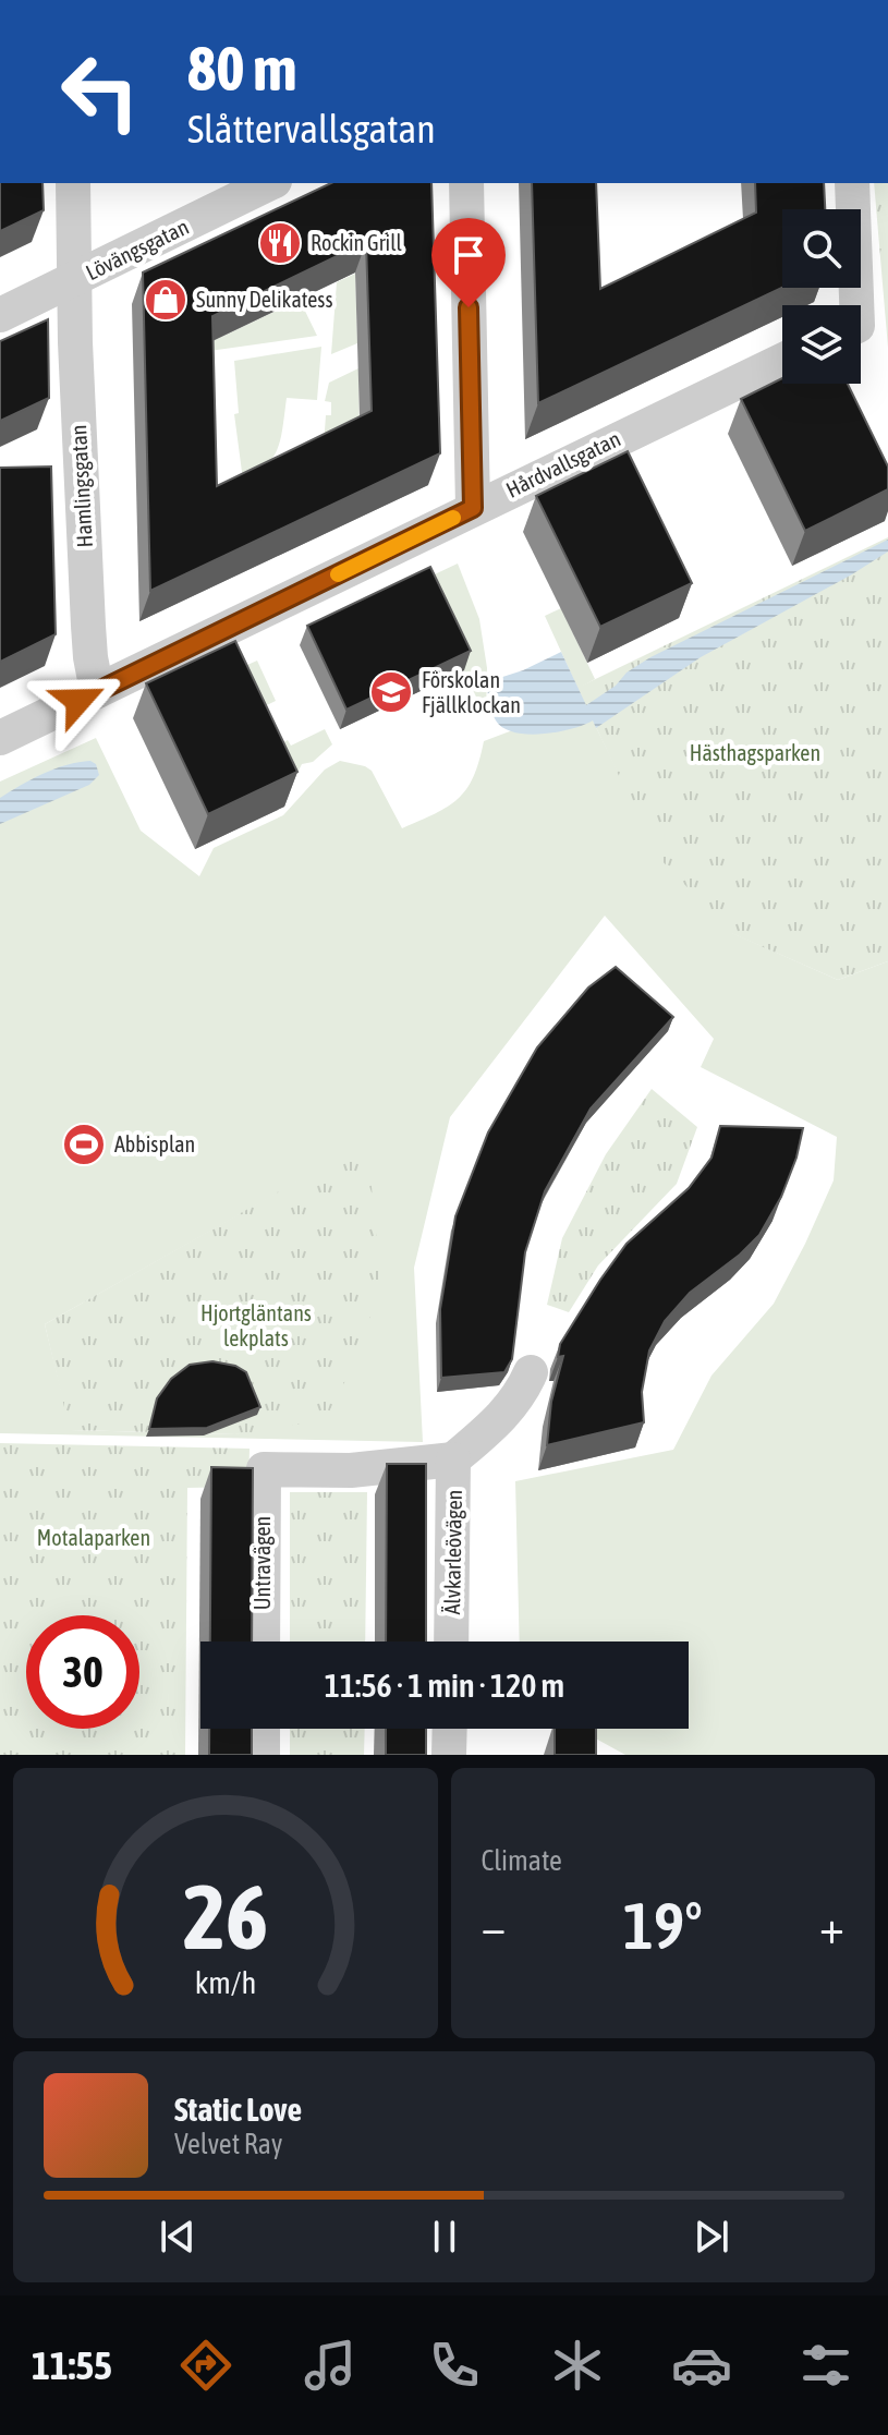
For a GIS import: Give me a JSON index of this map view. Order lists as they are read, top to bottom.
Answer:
{
  "streets": {
    "street": [
      "Lövängsgatan",
      "Hårdvallsgatan",
      "Hamlingsgatan",
      "Älvkarleövägen",
      "Untravägen"
    ]
  },
  "crossings": [
    ["Lövängsgatan", "Hamlingsgatan"],
    ["Hårdvallsgatan", "Hamlingsgatan"],
    ["Älvkarleövägen", "Untravägen"]
  ],
  "parks": ["Hästhagsparken", "Hjortgläntans lekplats", "Motalaparken"],
  "places": {
    "restaurant": ["Rockin Grill"],
    "shop": ["Sunny Delikatess"],
    "school or university": ["Förskolan Fjällklockan"],
    "sports": ["Abbisplan"]
  },
  "page": {
    "turn": ["80 m", "Slåttervallsgatan"],
    "limit": "30",
    "trip": "11:56 · 1 min · 120 m",
    "tile": "Climate",
    "heat": ["−", "19°", "+"],
    "song": ["Static Love", "Velvet Ray"],
    "tabs": "11:55",
    "gauge": ["26", "km/h"]
  }
}
